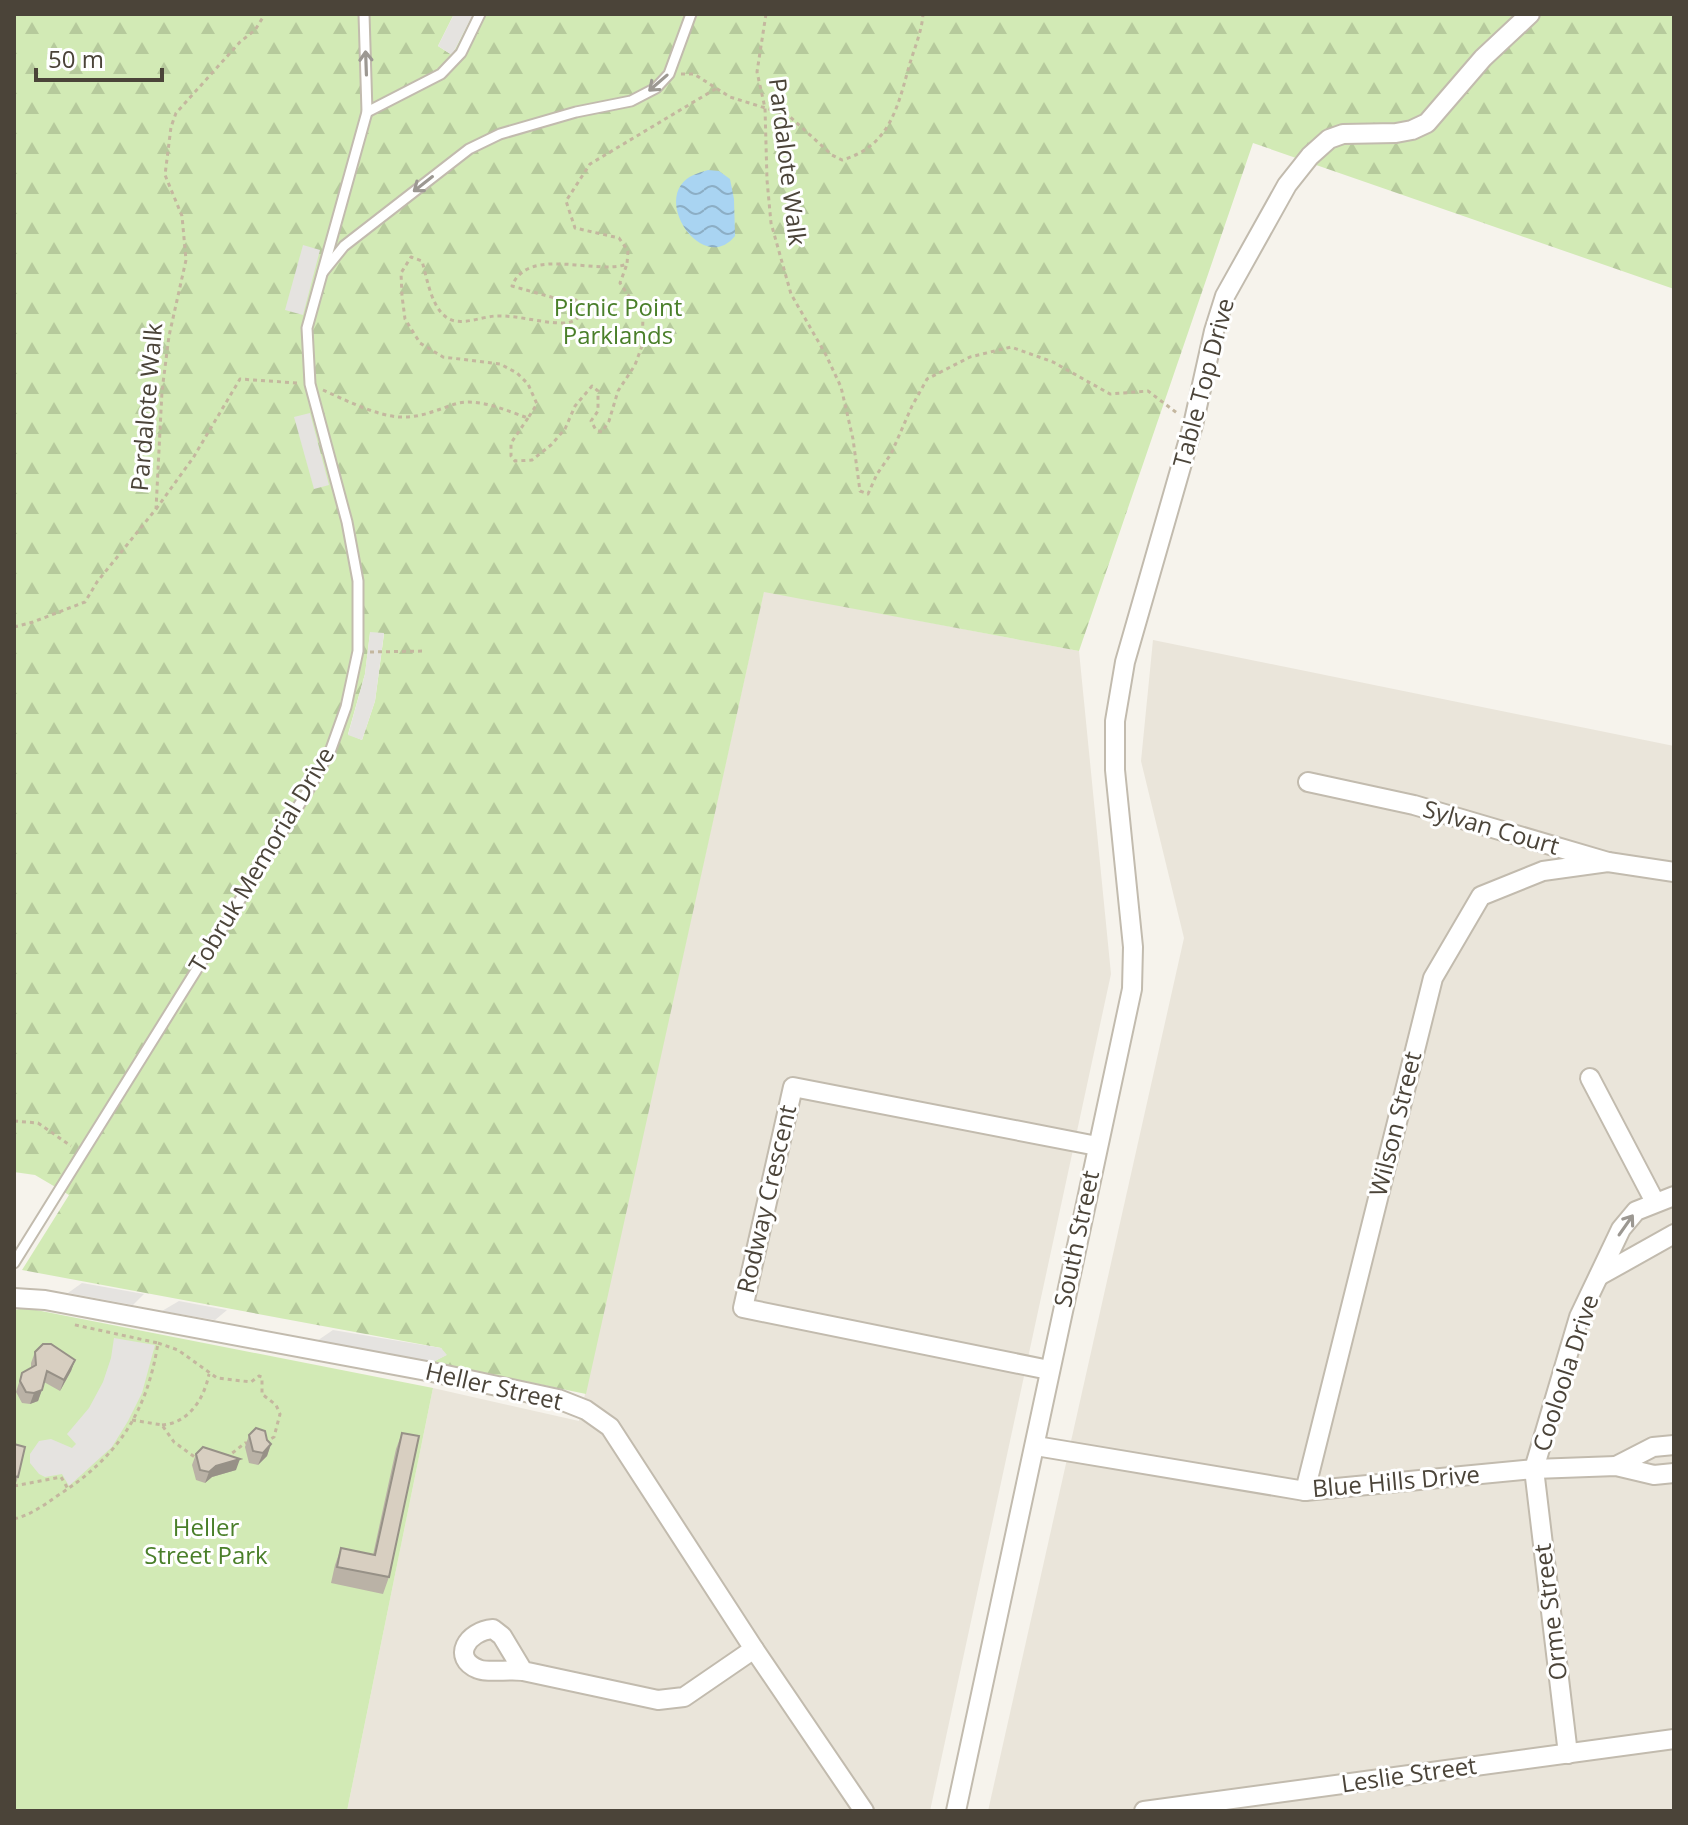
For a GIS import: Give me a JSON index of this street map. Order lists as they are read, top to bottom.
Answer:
{
  "streets": {
    "street": [
      "Table Top Drive",
      "Sylvan Court",
      "Wilson Street",
      "Rodway Crescent",
      "South Street",
      "Cooloola Drive",
      "Heller Street",
      "Blue Hills Drive",
      "Orme Street",
      "Leslie Street"
    ],
    "lane": ["Tobruk Memorial Drive"],
    "path": ["Pardalote Walk"]
  },
  "crossings": [
    ["Pardalote Walk", "Table Top Drive"],
    ["Table Top Drive", "South Street"],
    ["Sylvan Court", "Wilson Street"],
    ["Wilson Street", "Blue Hills Drive"],
    ["Rodway Crescent", "South Street"],
    ["South Street", "Blue Hills Drive"],
    ["Cooloola Drive", "Blue Hills Drive"],
    ["Cooloola Drive", "Orme Street"],
    ["Blue Hills Drive", "Orme Street"],
    ["Orme Street", "Leslie Street"]
  ],
  "parks": ["Picnic Point Parklands", "Heller Street Park"],
  "scale_bar": "50 m"
}
